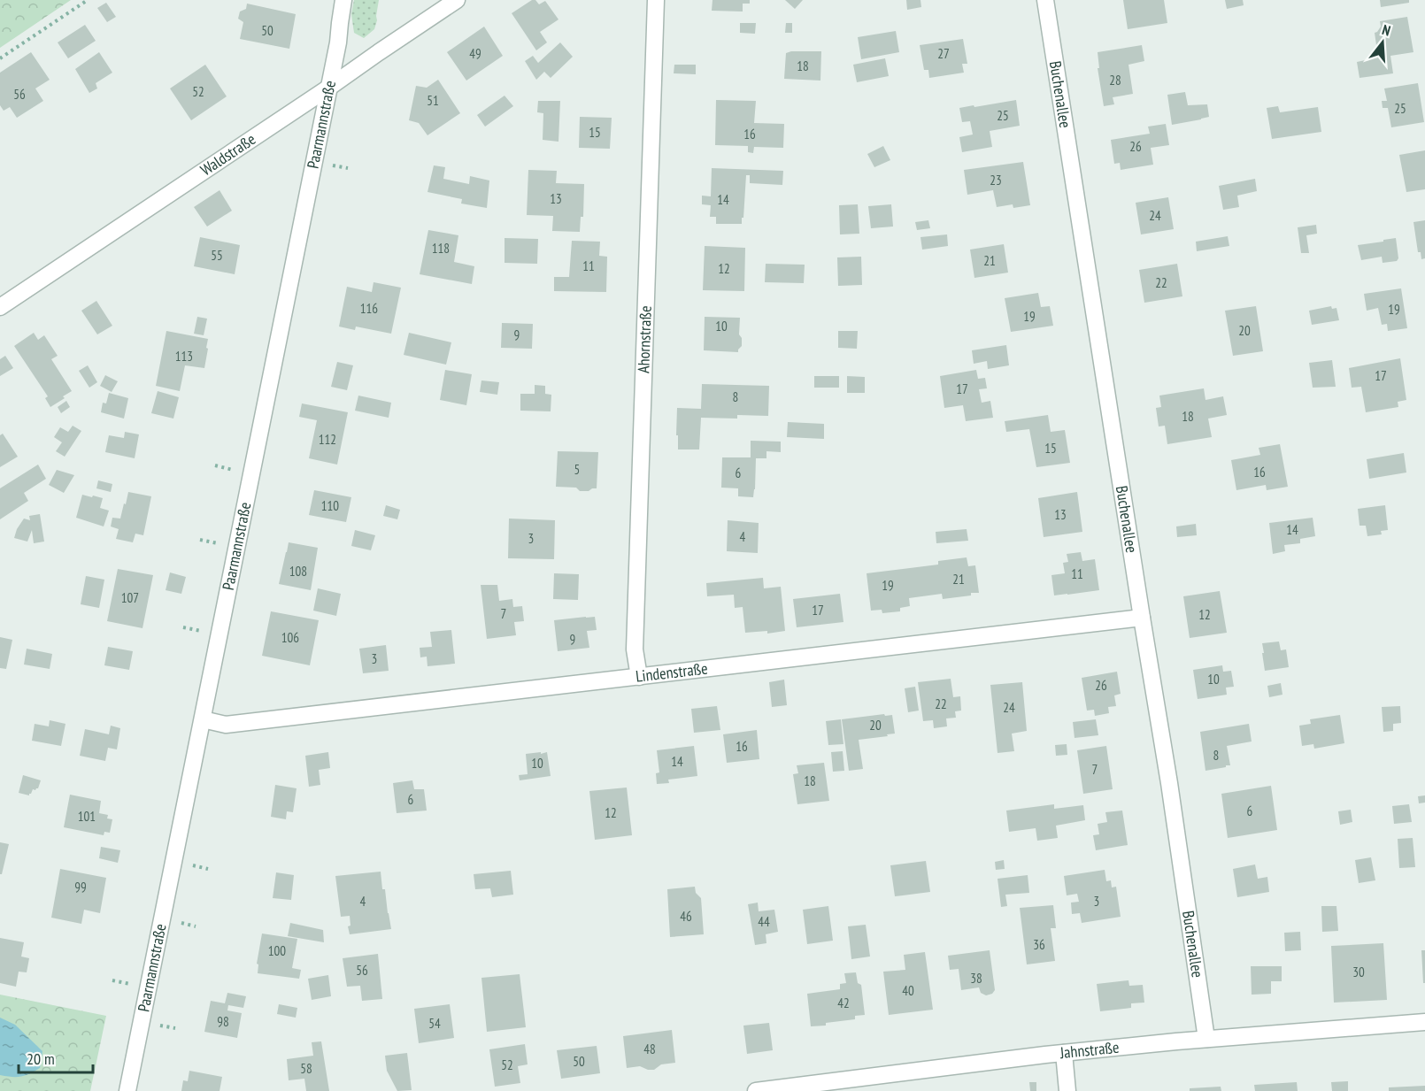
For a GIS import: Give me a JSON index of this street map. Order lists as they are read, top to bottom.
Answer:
{
  "streets": {
    "street": [
      "Buchenallee",
      "Paarmannstraße",
      "Waldstraße",
      "Ahornstraße",
      "Lindenstraße",
      "Jahnstraße"
    ]
  },
  "crossings": [
    ["Buchenallee", "Lindenstraße"],
    ["Buchenallee", "Jahnstraße"],
    ["Paarmannstraße", "Waldstraße"],
    ["Paarmannstraße", "Lindenstraße"],
    ["Ahornstraße", "Lindenstraße"]
  ],
  "house_numbers": [
    "50",
    "49",
    "27",
    "18",
    "28",
    "52",
    "56",
    "51",
    "25",
    "25",
    "15",
    "16",
    "26",
    "23",
    "13",
    "14",
    "24",
    "118",
    "55",
    "21",
    "11",
    "12",
    "22",
    "116",
    "19",
    "19",
    "10",
    "20",
    "9",
    "113",
    "17",
    "17",
    "8",
    "18",
    "112",
    "15",
    "5",
    "16",
    "6",
    "110",
    "13",
    "14",
    "4",
    "3",
    "108",
    "11",
    "21",
    "19",
    "107",
    "17",
    "7",
    "12",
    "106",
    "9",
    "3",
    "10",
    "26",
    "22",
    "24",
    "20",
    "16",
    "8",
    "14",
    "10",
    "7",
    "18",
    "6",
    "6",
    "12",
    "101",
    "99",
    "4",
    "3",
    "46",
    "44",
    "36",
    "100",
    "56",
    "30",
    "38",
    "40",
    "42",
    "98",
    "54",
    "48",
    "50",
    "52",
    "58"
  ],
  "scale_bar": "20 m",
  "north": "top"
}
